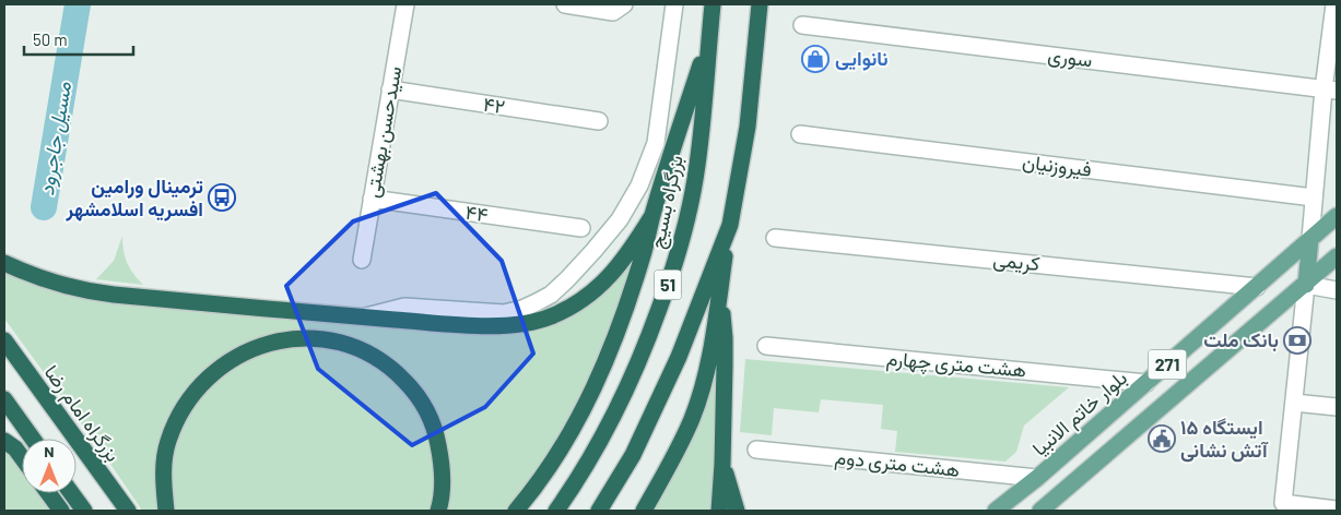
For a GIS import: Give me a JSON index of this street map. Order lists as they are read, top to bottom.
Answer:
{
  "streets": {
    "highway": ["بزرگراه بسیج", "51", "بزرگراه امام رضا"],
    "main road": ["271", "بلوار خاتم الانبیا"],
    "street": [
      "سوری",
      "۴۲",
      "سیدحسن بهشتی",
      "فیروزنیان",
      "۴۴",
      "کریمی",
      "هشت متری چهارم",
      "هشت متری دوم"
    ]
  },
  "crossings": [
    ["۴۲", "سیدحسن بهشتی"],
    ["سیدحسن بهشتی", "۴۴"],
    ["کریمی", "بلوار خاتم الانبیا"],
    ["هشت متری چهارم", "بلوار خاتم الانبیا"],
    ["بلوار خاتم الانبیا", "هشت متری دوم"]
  ],
  "water": ["مسیل جاجرود"],
  "places": {
    "shop": ["نانوایی"],
    "bus stop": ["ترمینال ورامین افسریه اسلامشهر"],
    "bank": ["بانک ملت"],
    "public building": ["ایستگاه ۱۵ آتش نشانی"]
  },
  "scale_bar": "50 m",
  "north": "top"
}
